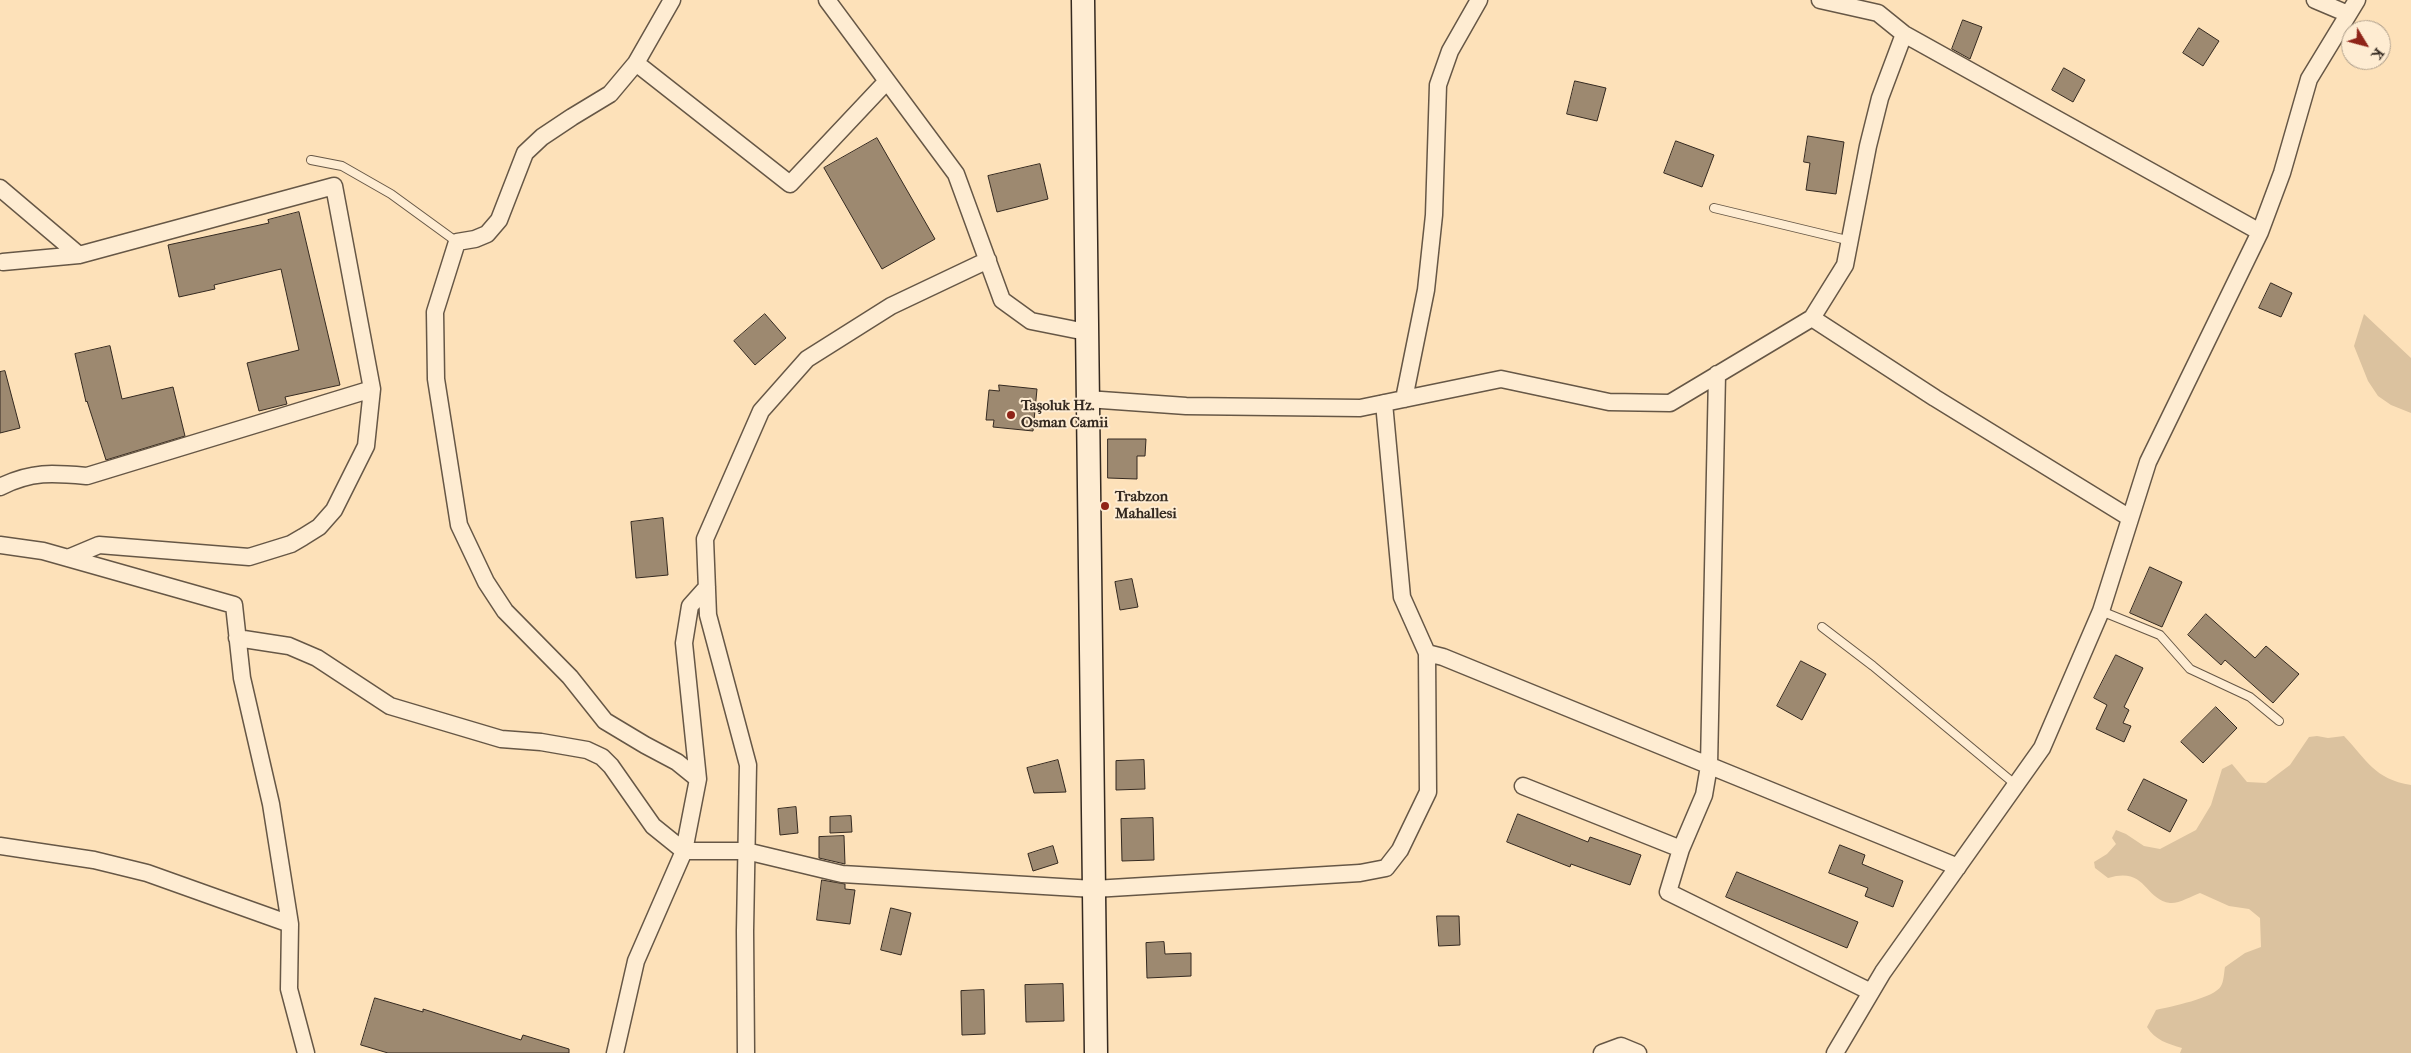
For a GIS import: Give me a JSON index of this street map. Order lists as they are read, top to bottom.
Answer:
{
  "places": ["Taşoluk Hz. Osman Camii", "Trabzon Mahallesi"],
  "north": "bottom right"
}
